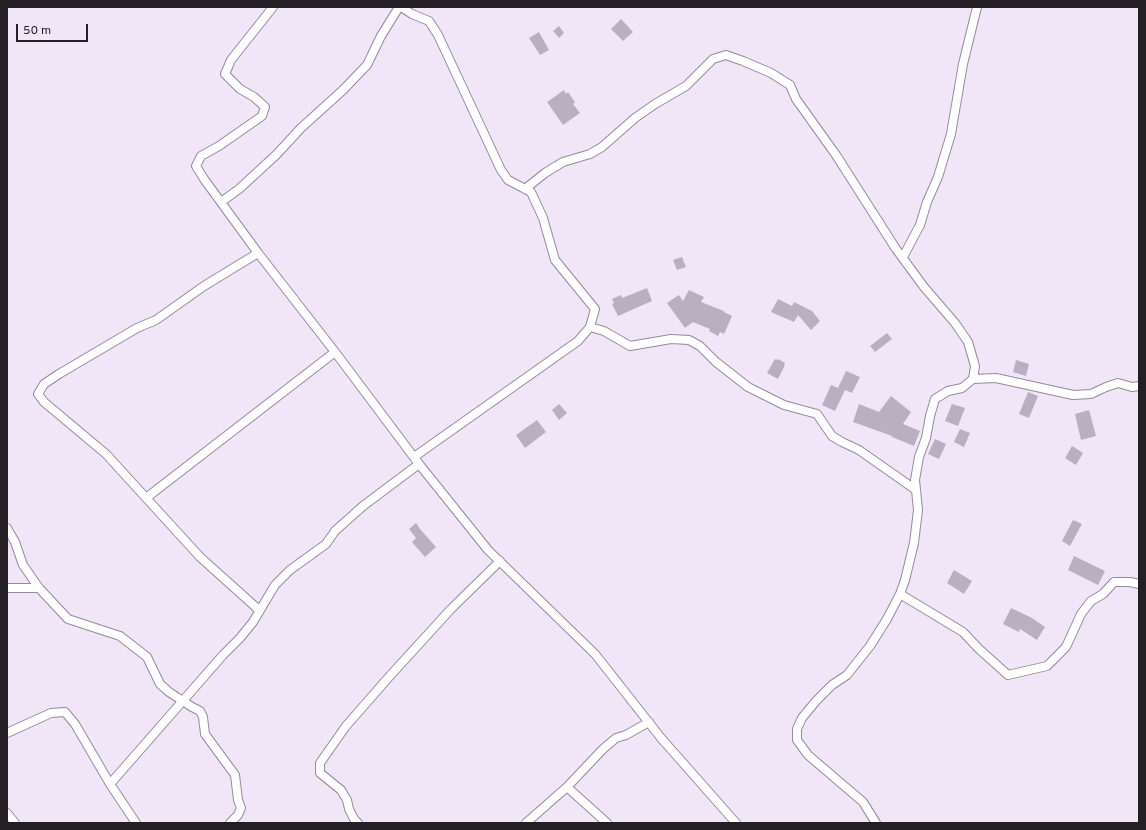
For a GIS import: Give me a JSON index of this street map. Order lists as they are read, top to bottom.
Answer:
{
  "scale_bar": "50 m"
}
